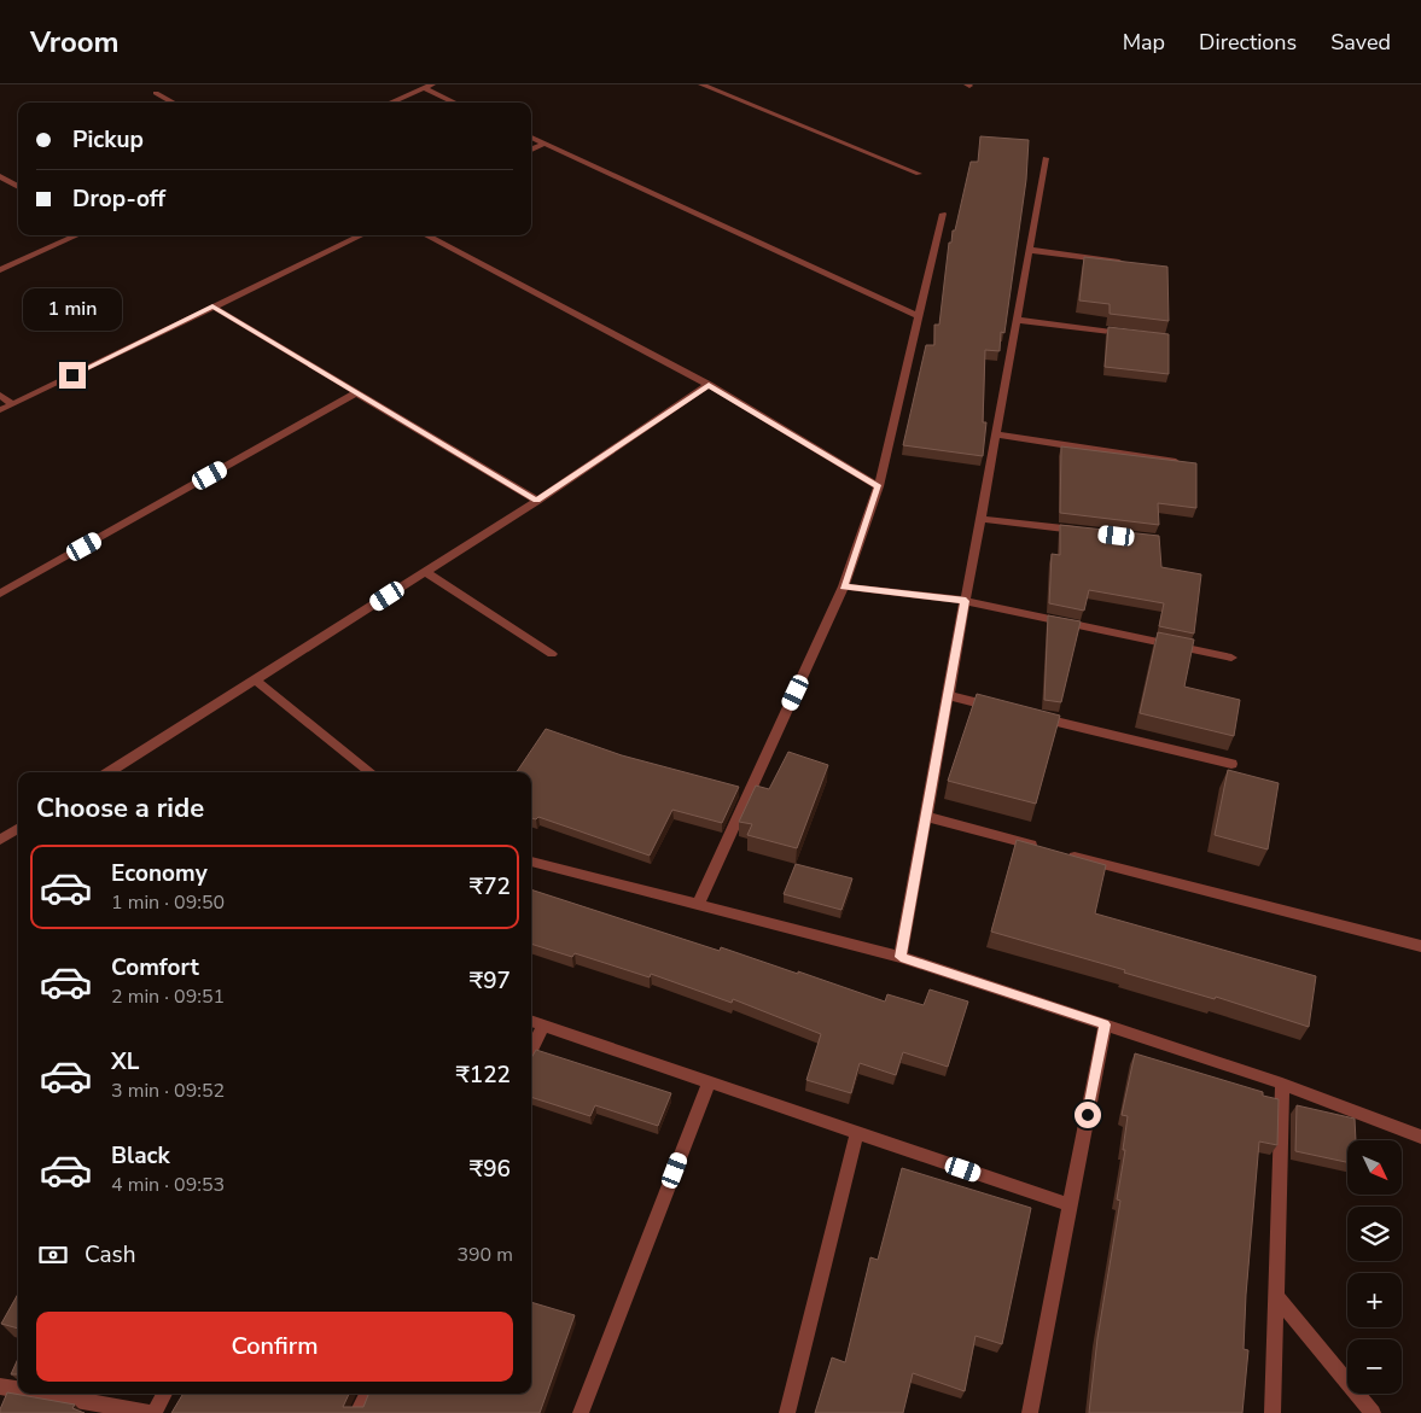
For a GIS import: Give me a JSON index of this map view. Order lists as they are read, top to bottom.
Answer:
{
  "north": "bottom right",
  "page": {
    "header": "Vroom",
    "nav": ["Map", "Directions", "Saved"],
    "banner": ["Pickup", "Drop-off"],
    "bubble": "1 min",
    "heading": "Choose a ride",
    "list": [
      {
        "name": "Economy",
        "note": "1 min · 09:50",
        "value": "₹72"
      },
      {
        "name": "Comfort",
        "note": "2 min · 09:51",
        "value": "₹97"
      },
      {
        "name": "XL",
        "note": "3 min · 09:52",
        "value": "₹122"
      },
      {
        "name": "Black",
        "note": "4 min · 09:53",
        "value": "₹96"
      }
    ],
    "map_buttons": ["+", "−"],
    "pay": ["Cash", "390 m"],
    "buttons": "Confirm"
  }
}
